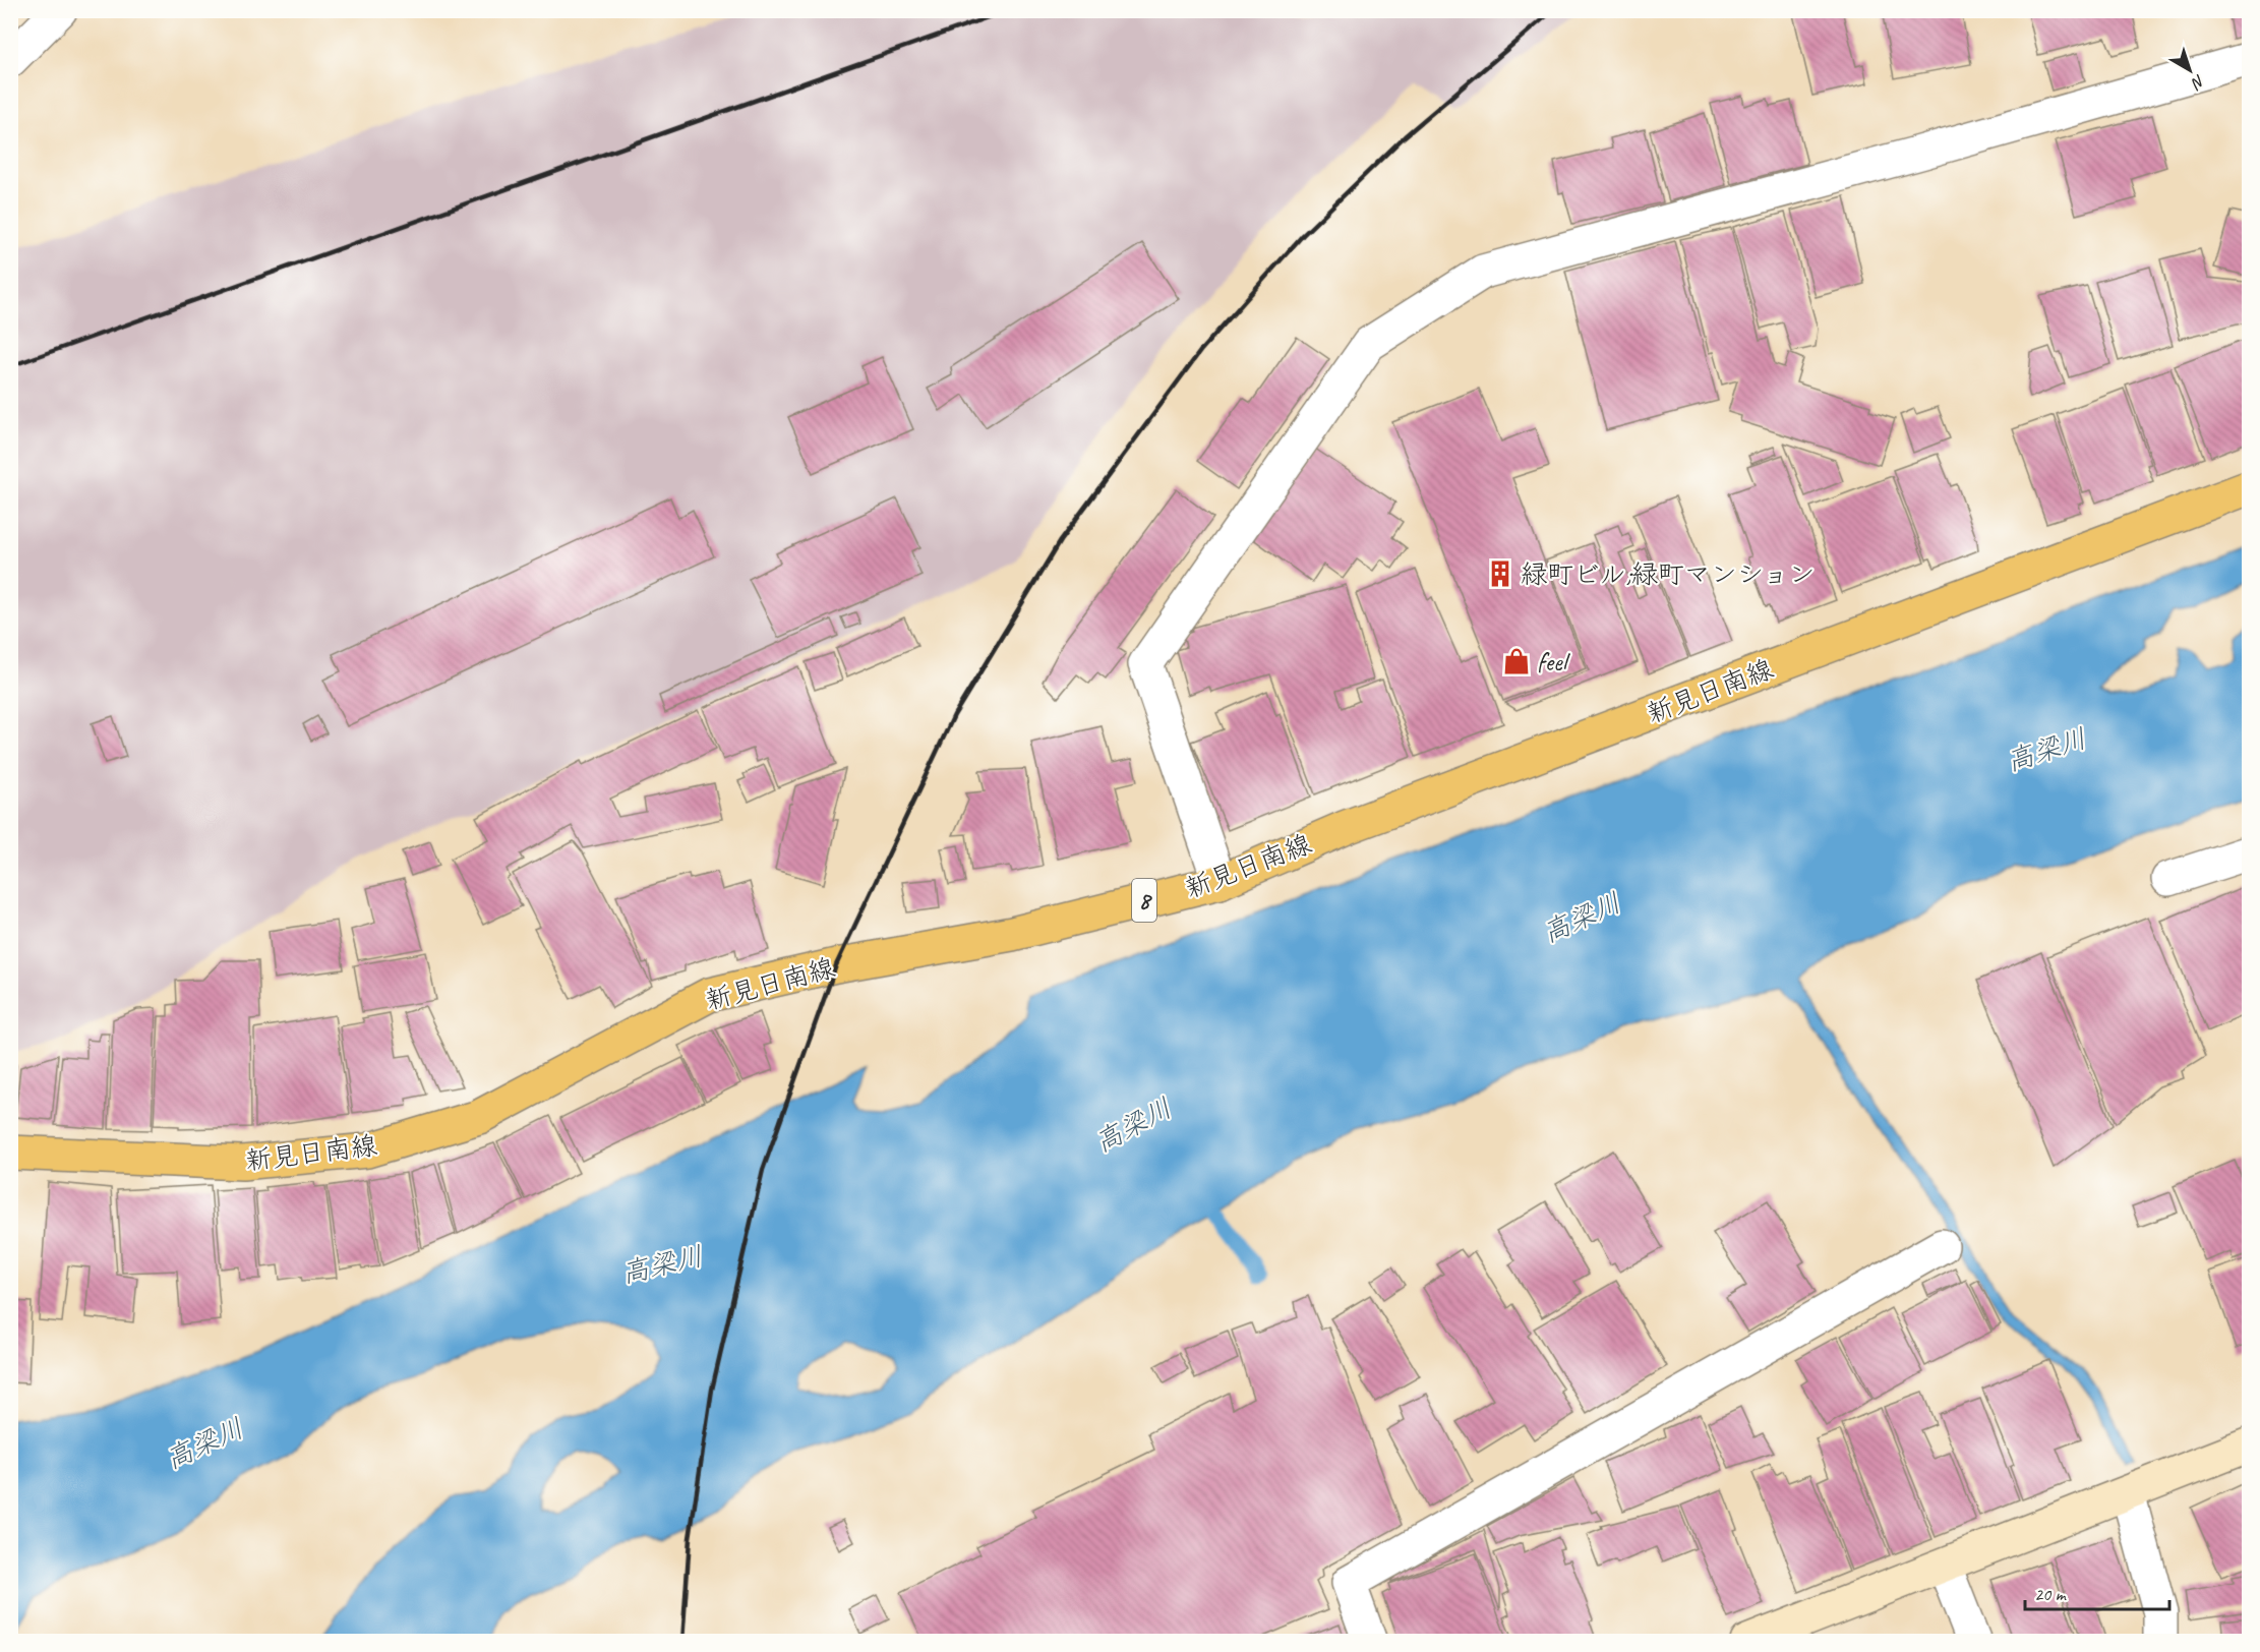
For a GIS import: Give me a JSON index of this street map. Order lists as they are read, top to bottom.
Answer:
{
  "streets": {
    "main road": ["新見日南線", "8"]
  },
  "water": ["高梁川"],
  "places": {
    "building": ["緑町ビル;緑町マンション"],
    "shop": ["feel"]
  },
  "scale_bar": "20 m",
  "north": "bottom right"
}
